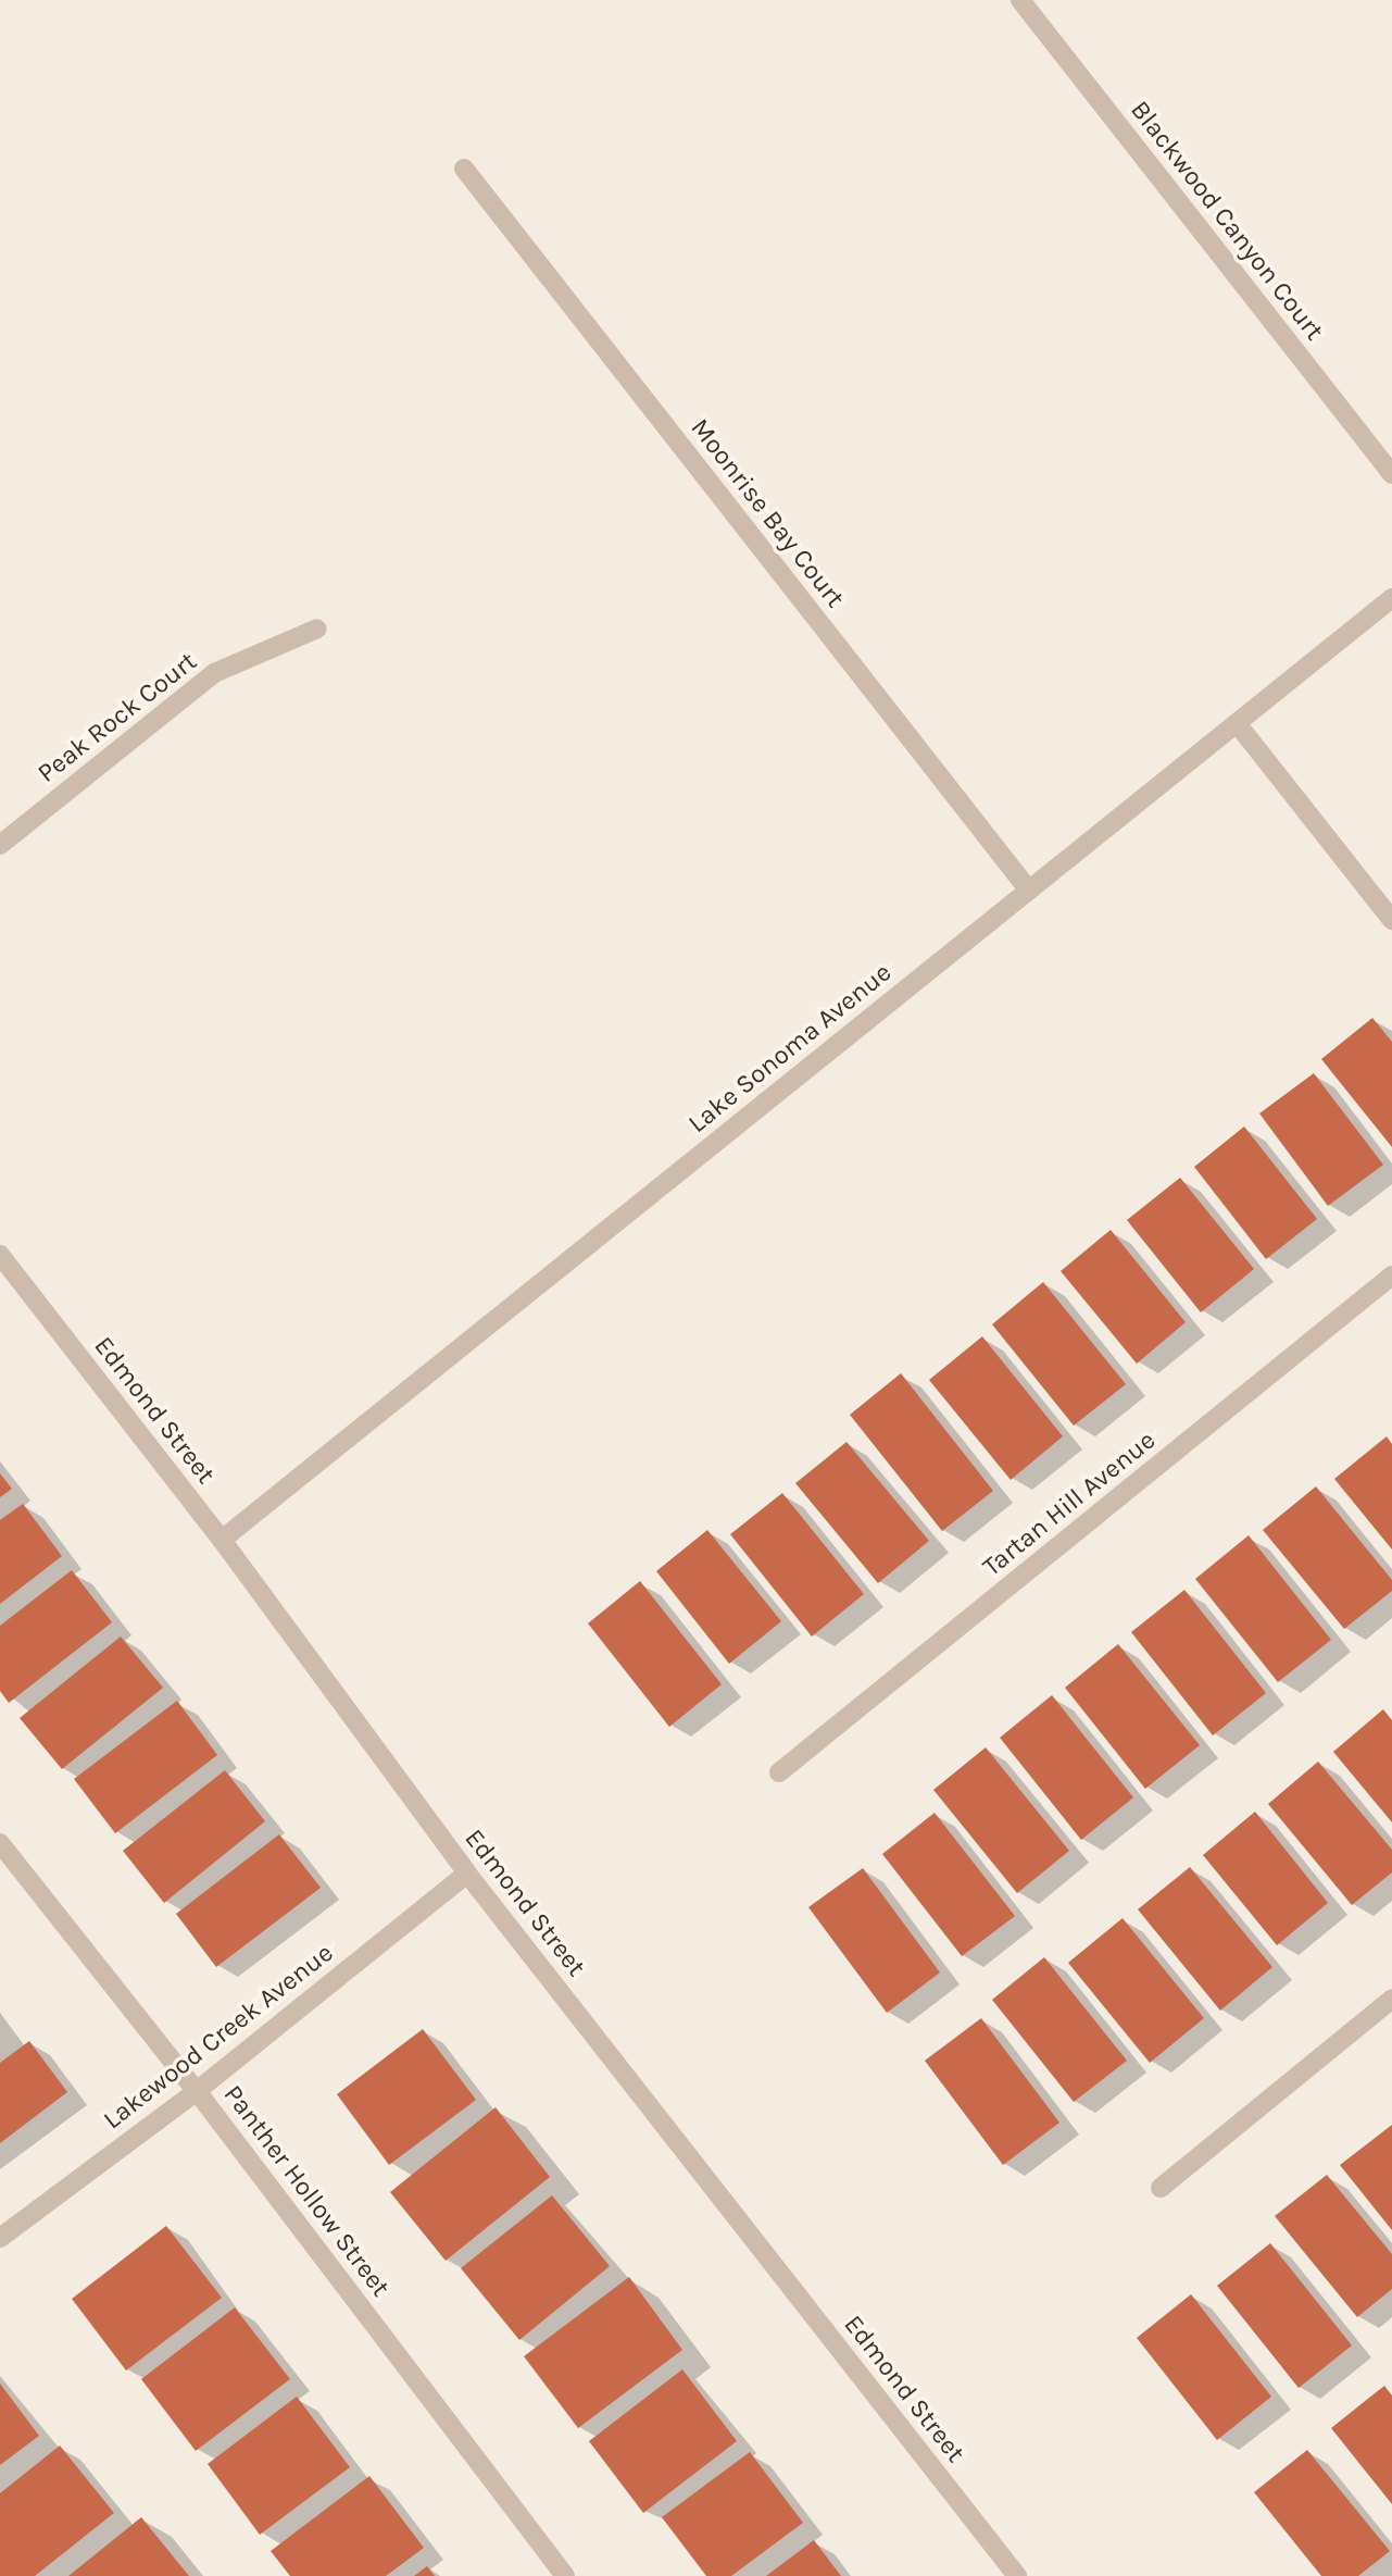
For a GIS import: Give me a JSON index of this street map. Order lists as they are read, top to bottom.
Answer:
{
  "streets": {
    "street": [
      "Blackwood Canyon Court",
      "Moonrise Bay Court",
      "Peak Rock Court",
      "Lake Sonoma Avenue",
      "Edmond Street",
      "Tartan Hill Avenue",
      "Lakewood Creek Avenue",
      "Panther Hollow Street"
    ]
  },
  "crossings": [
    ["Moonrise Bay Court", "Lake Sonoma Avenue"],
    ["Lake Sonoma Avenue", "Edmond Street"],
    ["Edmond Street", "Lakewood Creek Avenue"],
    ["Lakewood Creek Avenue", "Panther Hollow Street"]
  ]
}
